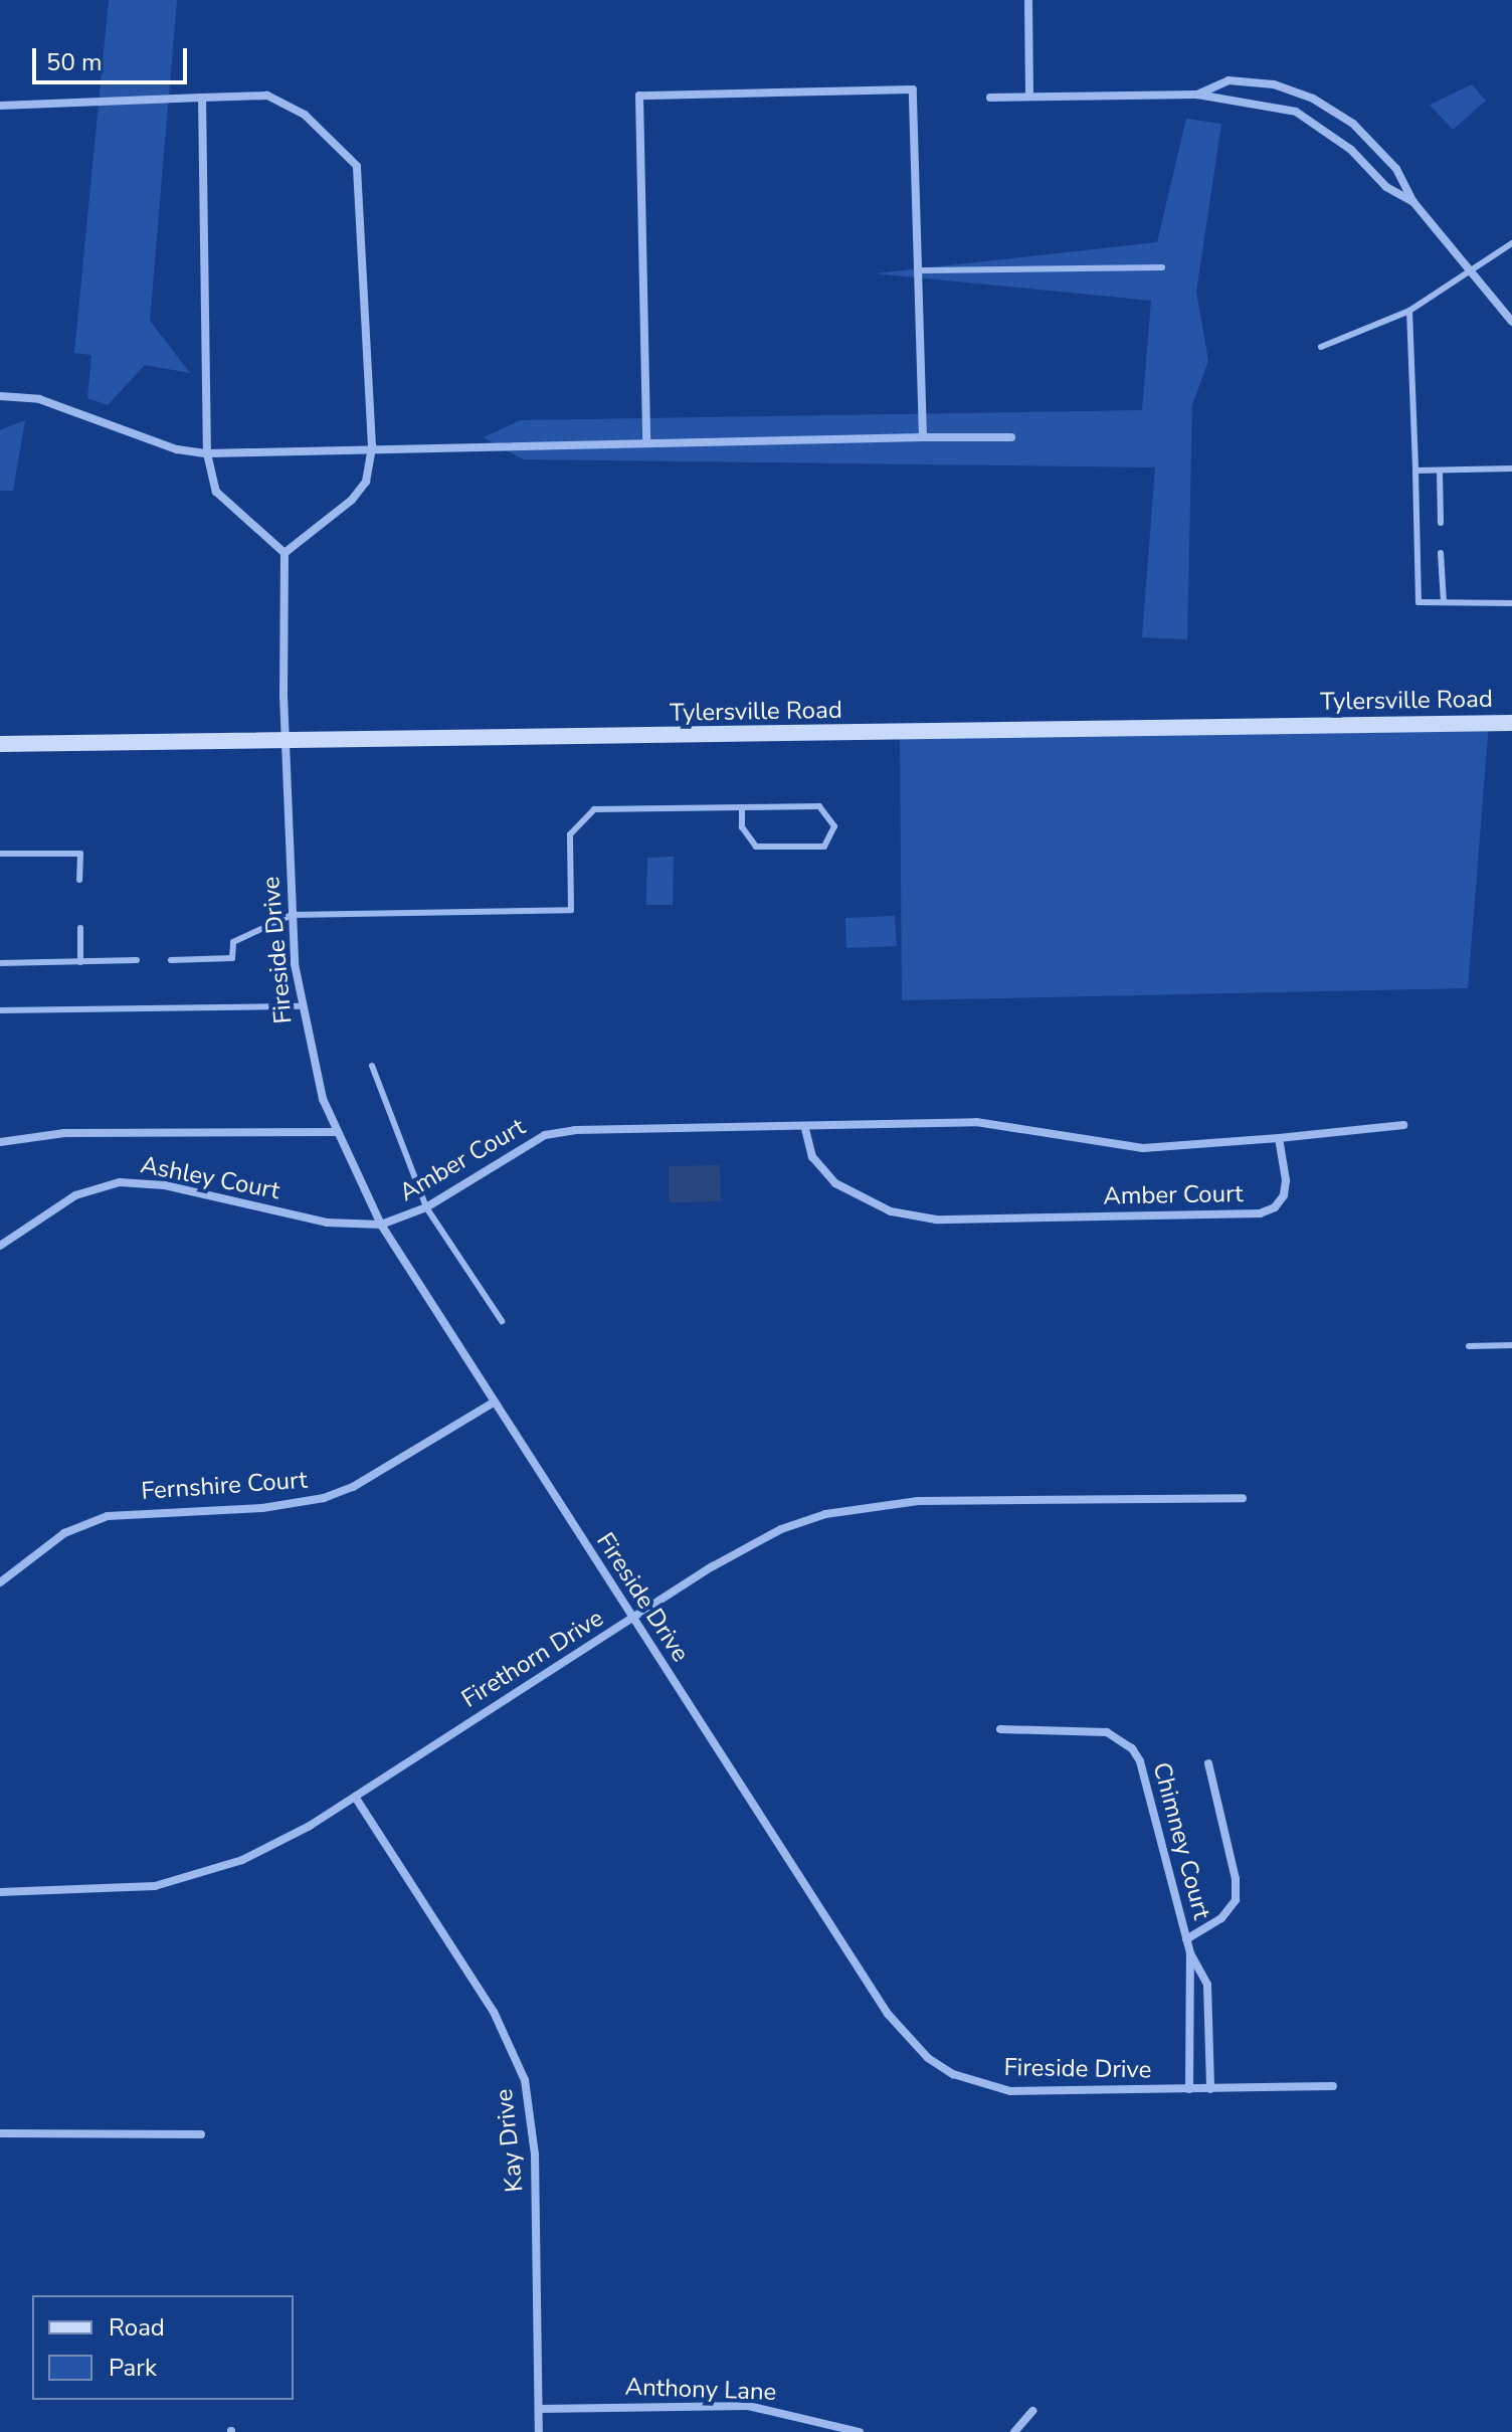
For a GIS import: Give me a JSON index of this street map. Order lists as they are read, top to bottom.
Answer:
{
  "streets": {
    "main road": ["Tylersville Road"],
    "street": [
      "Fireside Drive",
      "Amber Court",
      "Ashley Court",
      "Fernshire Court",
      "Firethorn Drive",
      "Chimney Court",
      "Kay Drive",
      "Anthony Lane"
    ]
  },
  "crossings": [
    ["Tylersville Road", "Fireside Drive"],
    ["Fireside Drive", "Amber Court"],
    ["Fireside Drive", "Ashley Court"],
    ["Fireside Drive", "Fernshire Court"],
    ["Fireside Drive", "Firethorn Drive"],
    ["Fireside Drive", "Chimney Court"],
    ["Amber Court", "Ashley Court"],
    ["Firethorn Drive", "Kay Drive"],
    ["Kay Drive", "Anthony Lane"]
  ],
  "legend": ["Road", "Park"],
  "scale_bar": "50 m"
}
